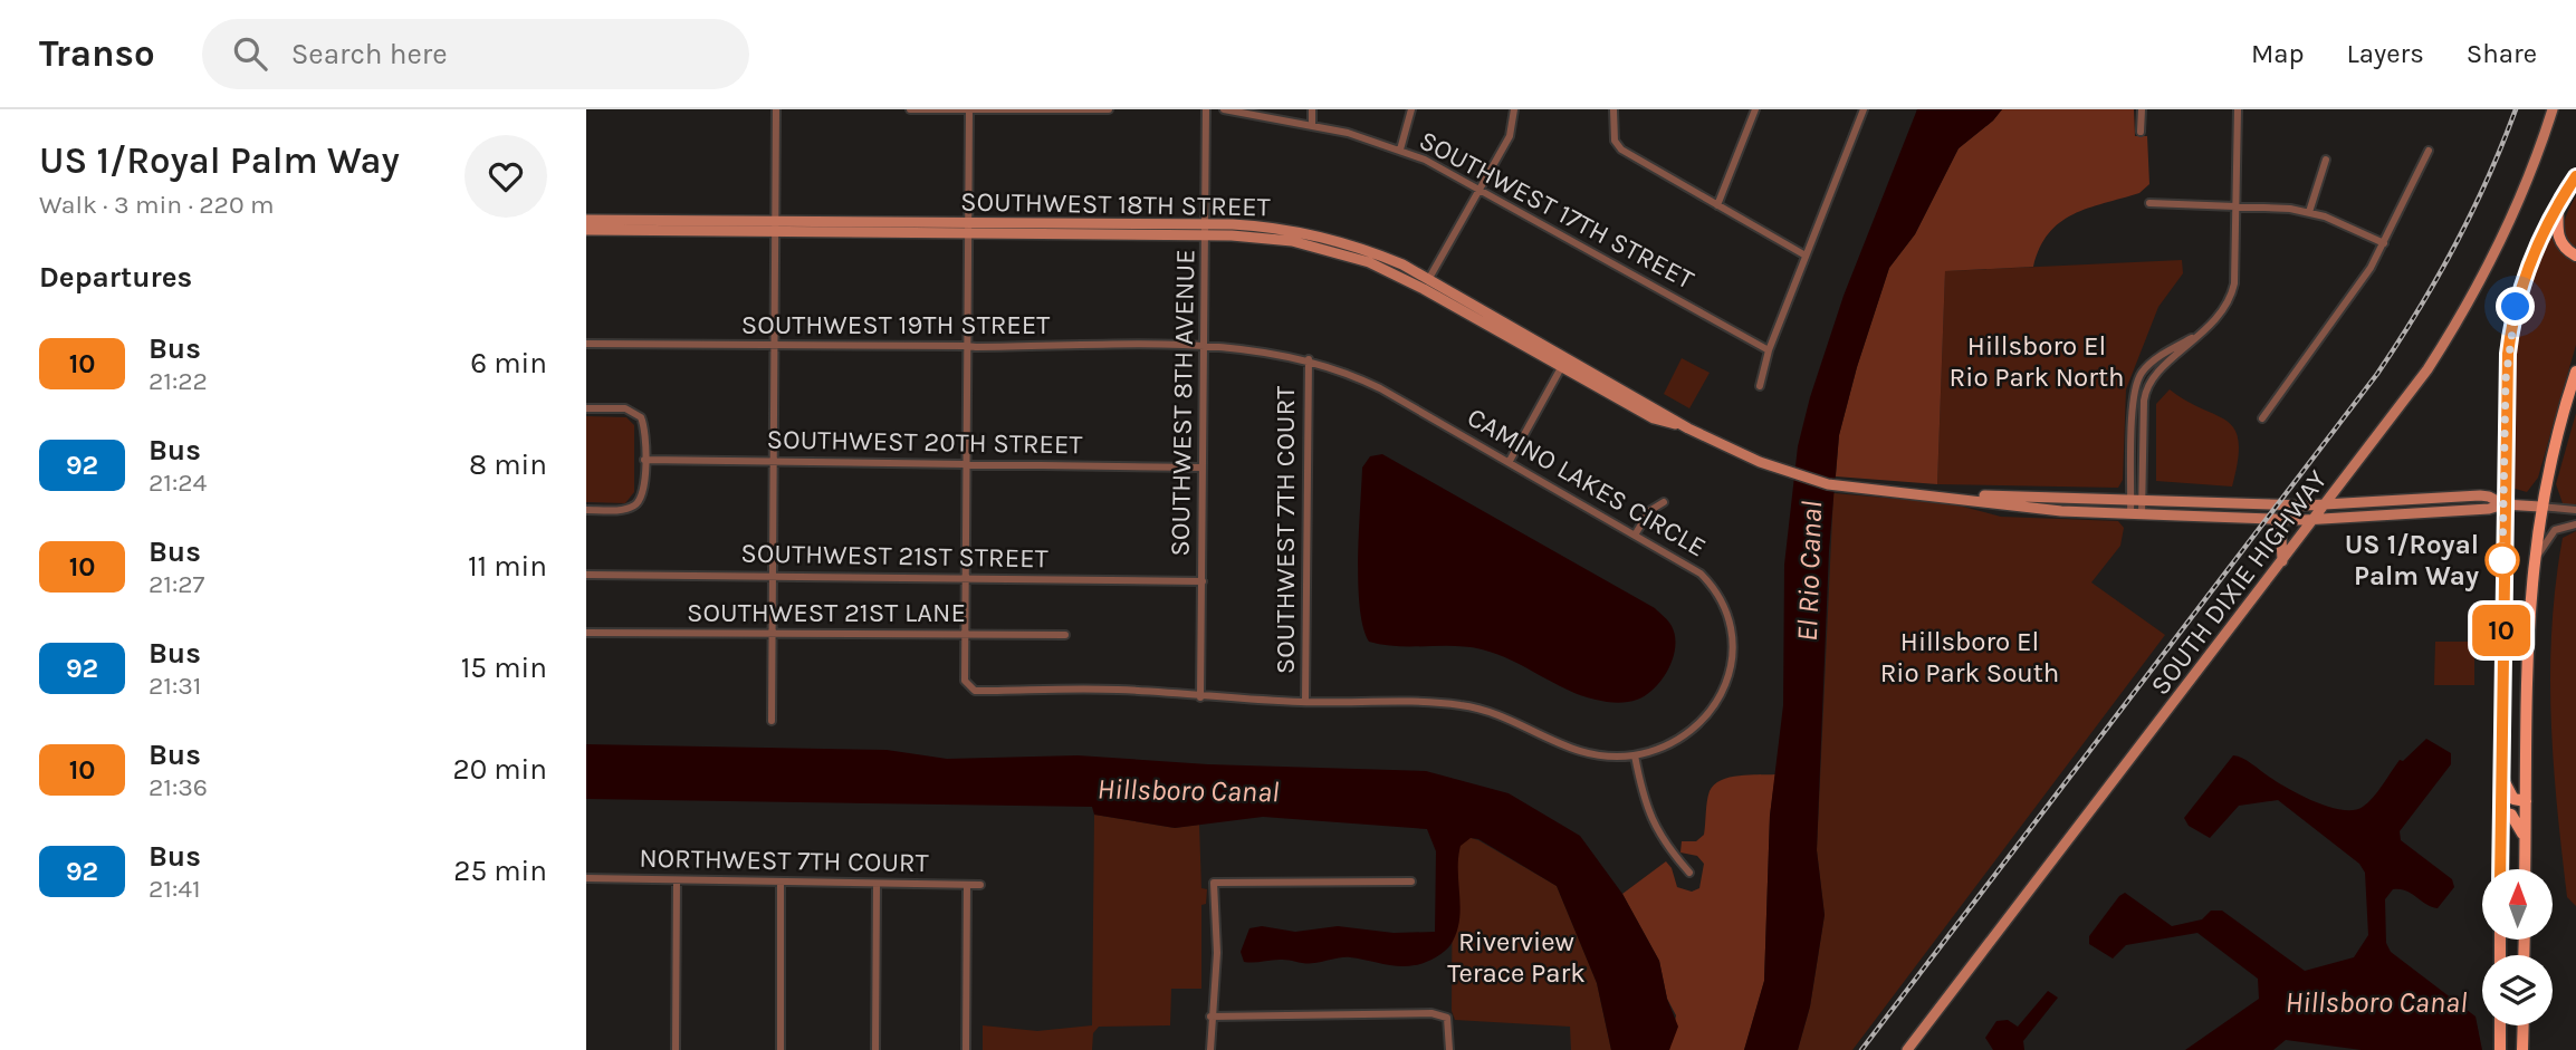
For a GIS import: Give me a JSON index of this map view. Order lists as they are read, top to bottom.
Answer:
{
  "streets": {
    "main road": ["SOUTHWEST 18TH STREET", "SOUTH DIXIE HIGHWAY"],
    "street": [
      "SOUTHWEST 17TH STREET",
      "SOUTHWEST 19TH STREET",
      "SOUTHWEST 8TH AVENUE",
      "SOUTHWEST 20TH STREET",
      "CAMINO LAKES CIRCLE",
      "SOUTHWEST 7TH COURT",
      "SOUTHWEST 21ST STREET",
      "SOUTHWEST 21ST LANE",
      "NORTHWEST 7TH COURT"
    ]
  },
  "crossings": [
    ["SOUTHWEST 18TH STREET", "SOUTHWEST 8TH AVENUE"],
    ["SOUTHWEST 18TH STREET", "SOUTH DIXIE HIGHWAY"],
    ["SOUTHWEST 19TH STREET", "SOUTHWEST 8TH AVENUE"],
    ["SOUTHWEST 19TH STREET", "CAMINO LAKES CIRCLE"],
    ["SOUTHWEST 8TH AVENUE", "SOUTHWEST 20TH STREET"],
    ["SOUTHWEST 8TH AVENUE", "CAMINO LAKES CIRCLE"],
    ["SOUTHWEST 8TH AVENUE", "SOUTHWEST 21ST STREET"],
    ["CAMINO LAKES CIRCLE", "SOUTHWEST 7TH COURT"],
    ["CAMINO LAKES CIRCLE", "SOUTHWEST 21ST LANE"]
  ],
  "water": ["El Rio Canal", "Hillsboro Canal"],
  "parks": ["Hillsboro El Rio Park North", "Hillsboro El Rio Park South", "Riverview Terace Park"],
  "places": ["US 1/Royal Palm Way"],
  "lines": ["bus line 10"],
  "north": "top",
  "page": {
    "header": "Transo",
    "search": "Search here",
    "nav": ["Map", "Layers", "Share"],
    "heading": [
      ["US 1/Royal Palm Way", "Walk · 3 min · 220 m"],
      "Departures"
    ],
    "on_map": "10",
    "list": [
      {
        "mark": "10",
        "name": "Bus",
        "note": "21:22",
        "value": "6 min"
      },
      {
        "mark": "92",
        "name": "Bus",
        "note": "21:24",
        "value": "8 min"
      },
      {
        "mark": "10",
        "name": "Bus",
        "note": "21:27",
        "value": "11 min"
      },
      {
        "mark": "92",
        "name": "Bus",
        "note": "21:31",
        "value": "15 min"
      },
      {
        "mark": "10",
        "name": "Bus",
        "note": "21:36",
        "value": "20 min"
      },
      {
        "mark": "92",
        "name": "Bus",
        "note": "21:41",
        "value": "25 min"
      }
    ]
  }
}
